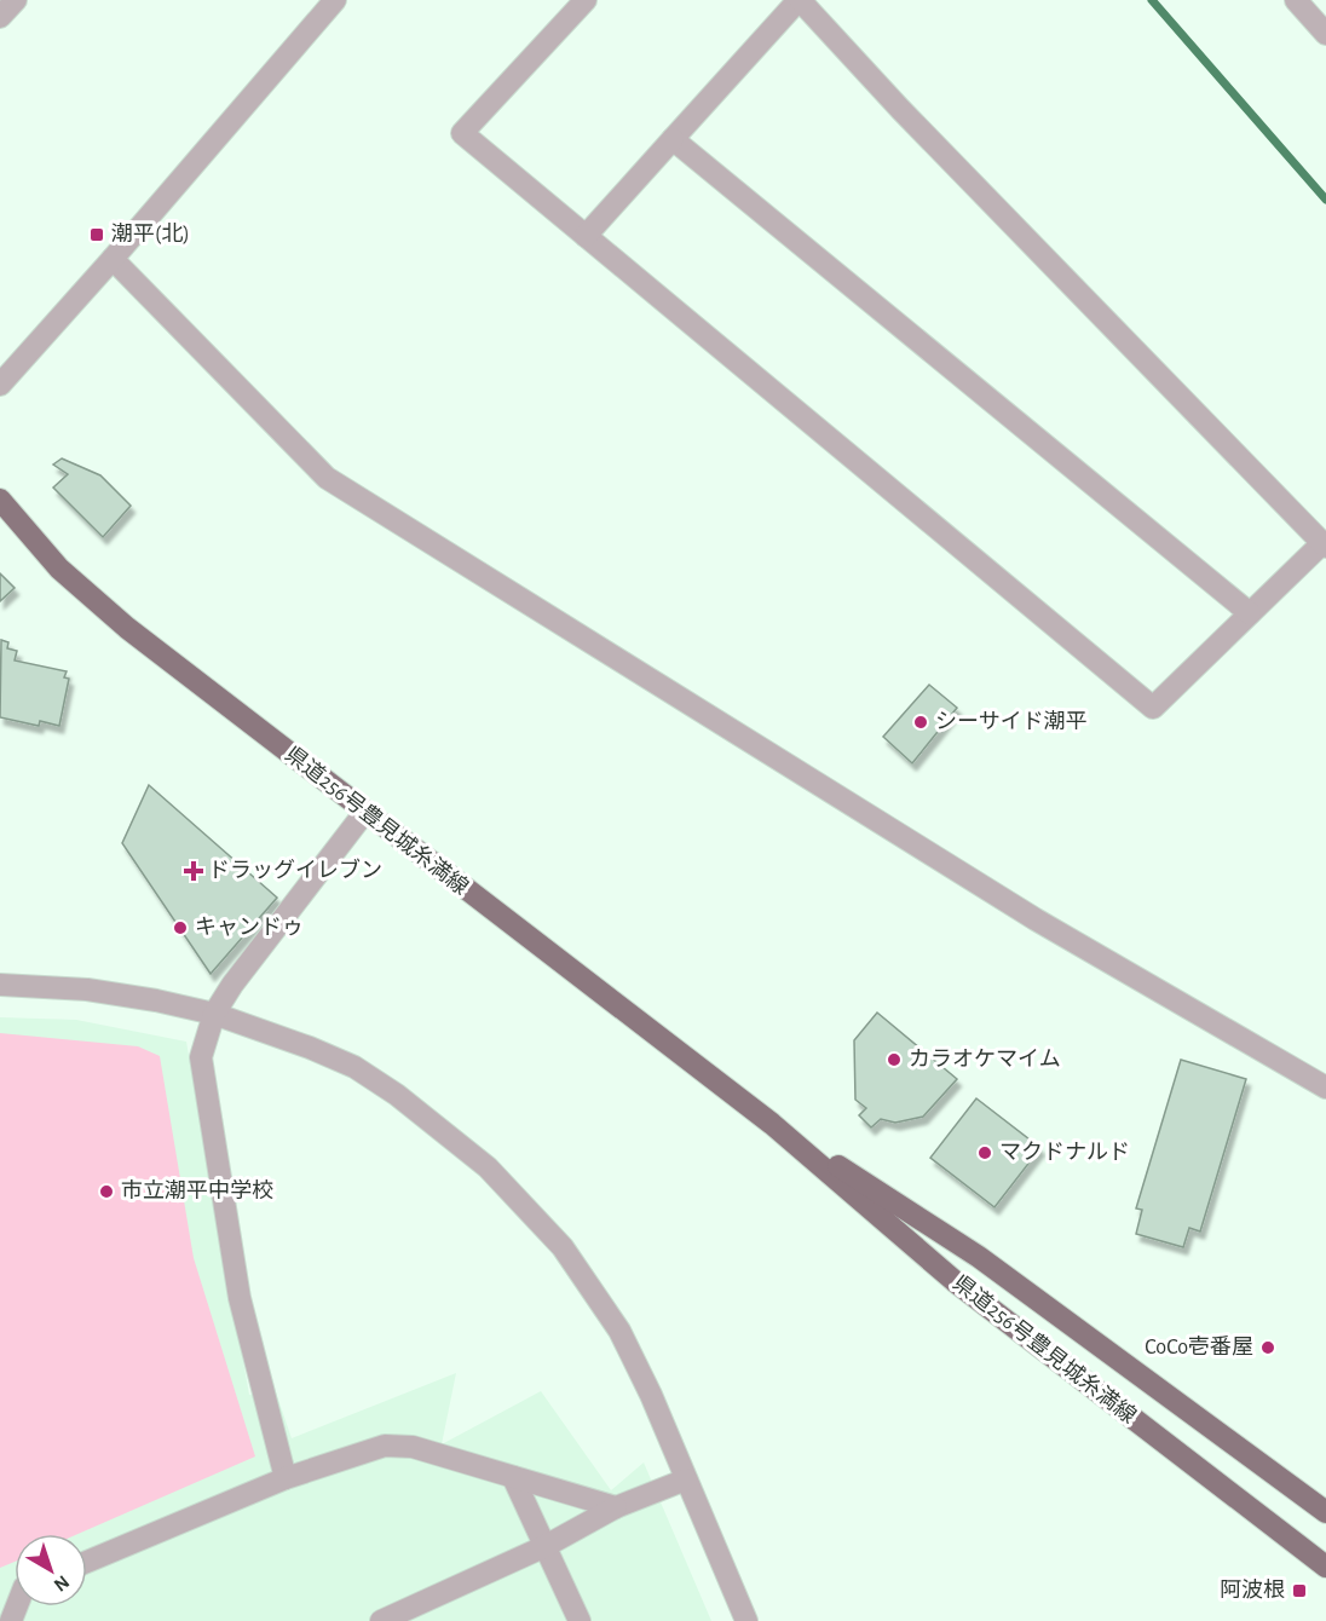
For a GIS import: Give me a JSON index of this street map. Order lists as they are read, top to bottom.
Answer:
{
  "streets": {
    "main road": ["県道256号豊見城糸満線"]
  },
  "places": {
    "transit": ["潮平(北)", "阿波根"],
    "other": [
      "シーサイド潮平",
      "キャンドゥ",
      "カラオケマイム",
      "マクドナルド",
      "市立潮平中学校",
      "CoCo壱番屋"
    ],
    "health": ["ドラッグイレブン"]
  },
  "north": "bottom right"
}
